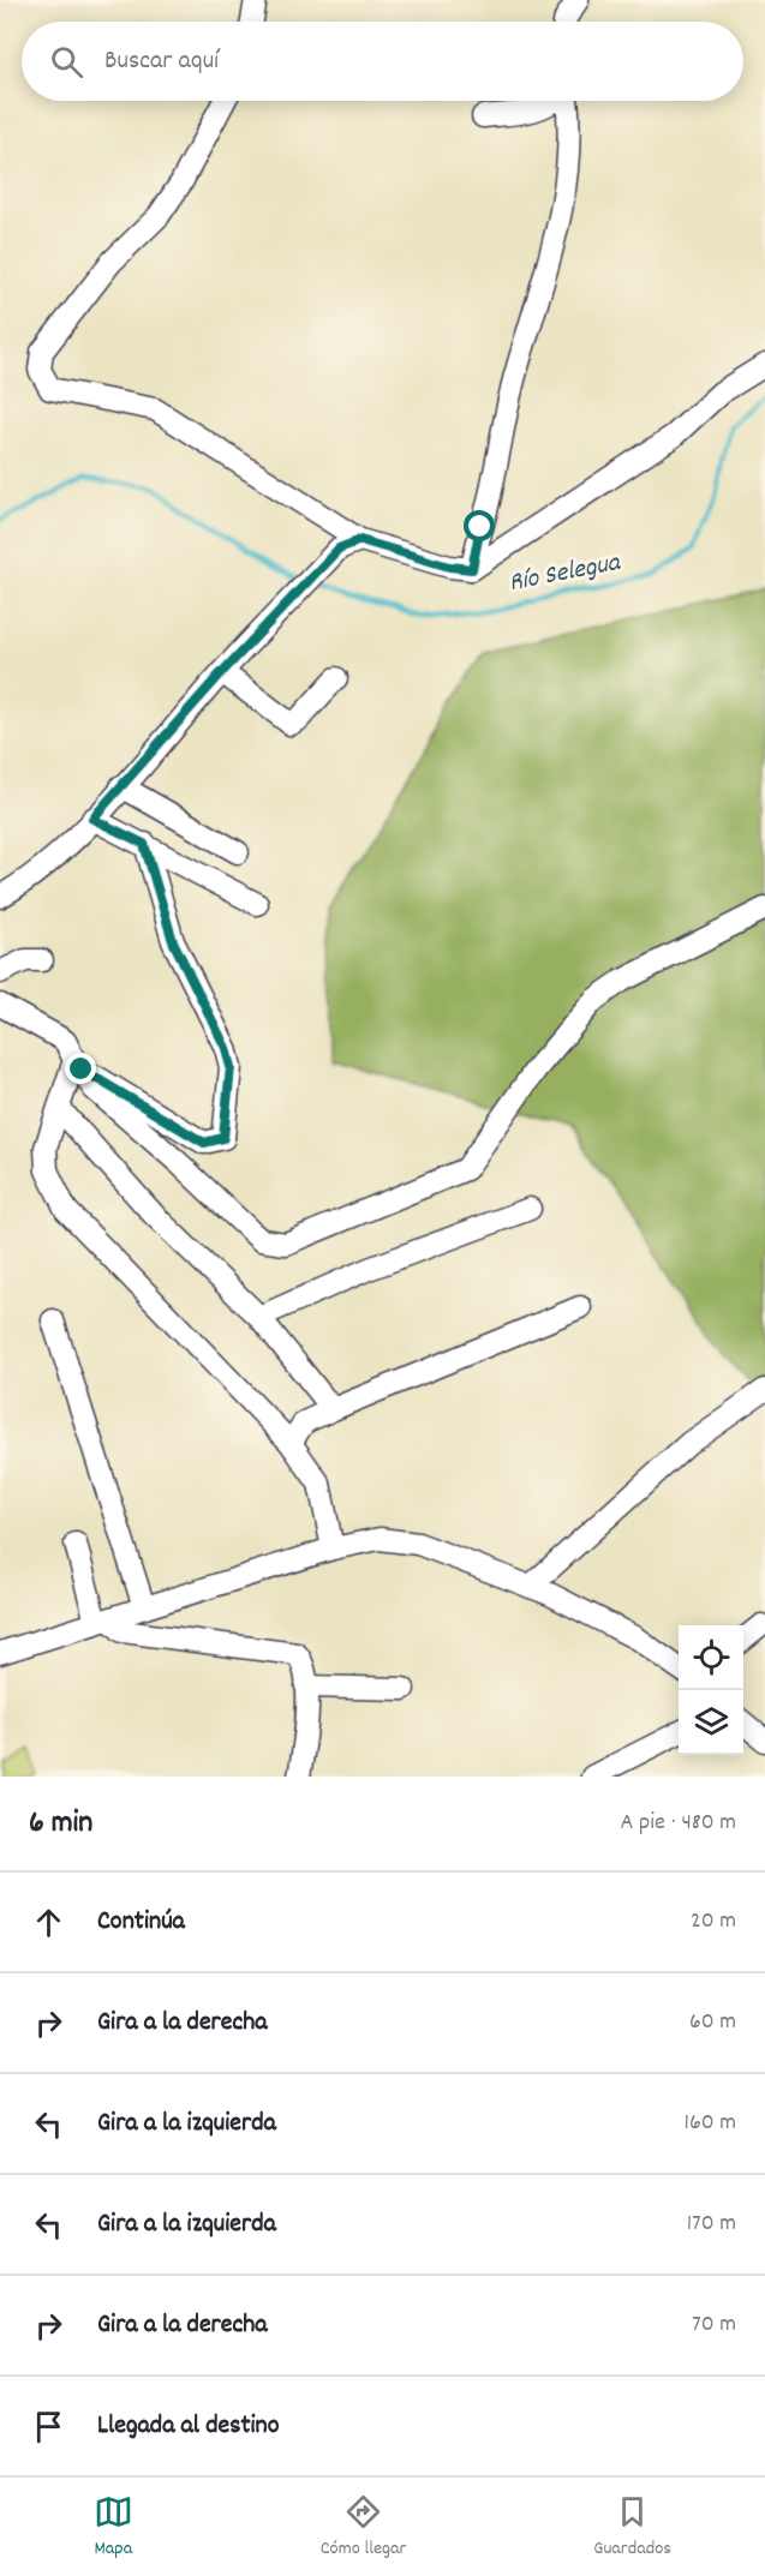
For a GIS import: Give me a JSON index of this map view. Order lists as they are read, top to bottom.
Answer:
{
  "water": ["Río Selegua"],
  "page": {
    "search": "Buscar aquí",
    "heading": ["6 min", "A pie · 480 m"],
    "list": [
      ["Continúa", "20 m"],
      ["Gira a la derecha", "60 m"],
      ["Gira a la izquierda", "160 m"],
      ["Gira a la izquierda", "170 m"],
      ["Gira a la derecha", "70 m"],
      "Llegada al destino"
    ],
    "nav": ["Mapa", "Cómo llegar", "Guardados"]
  }
}
